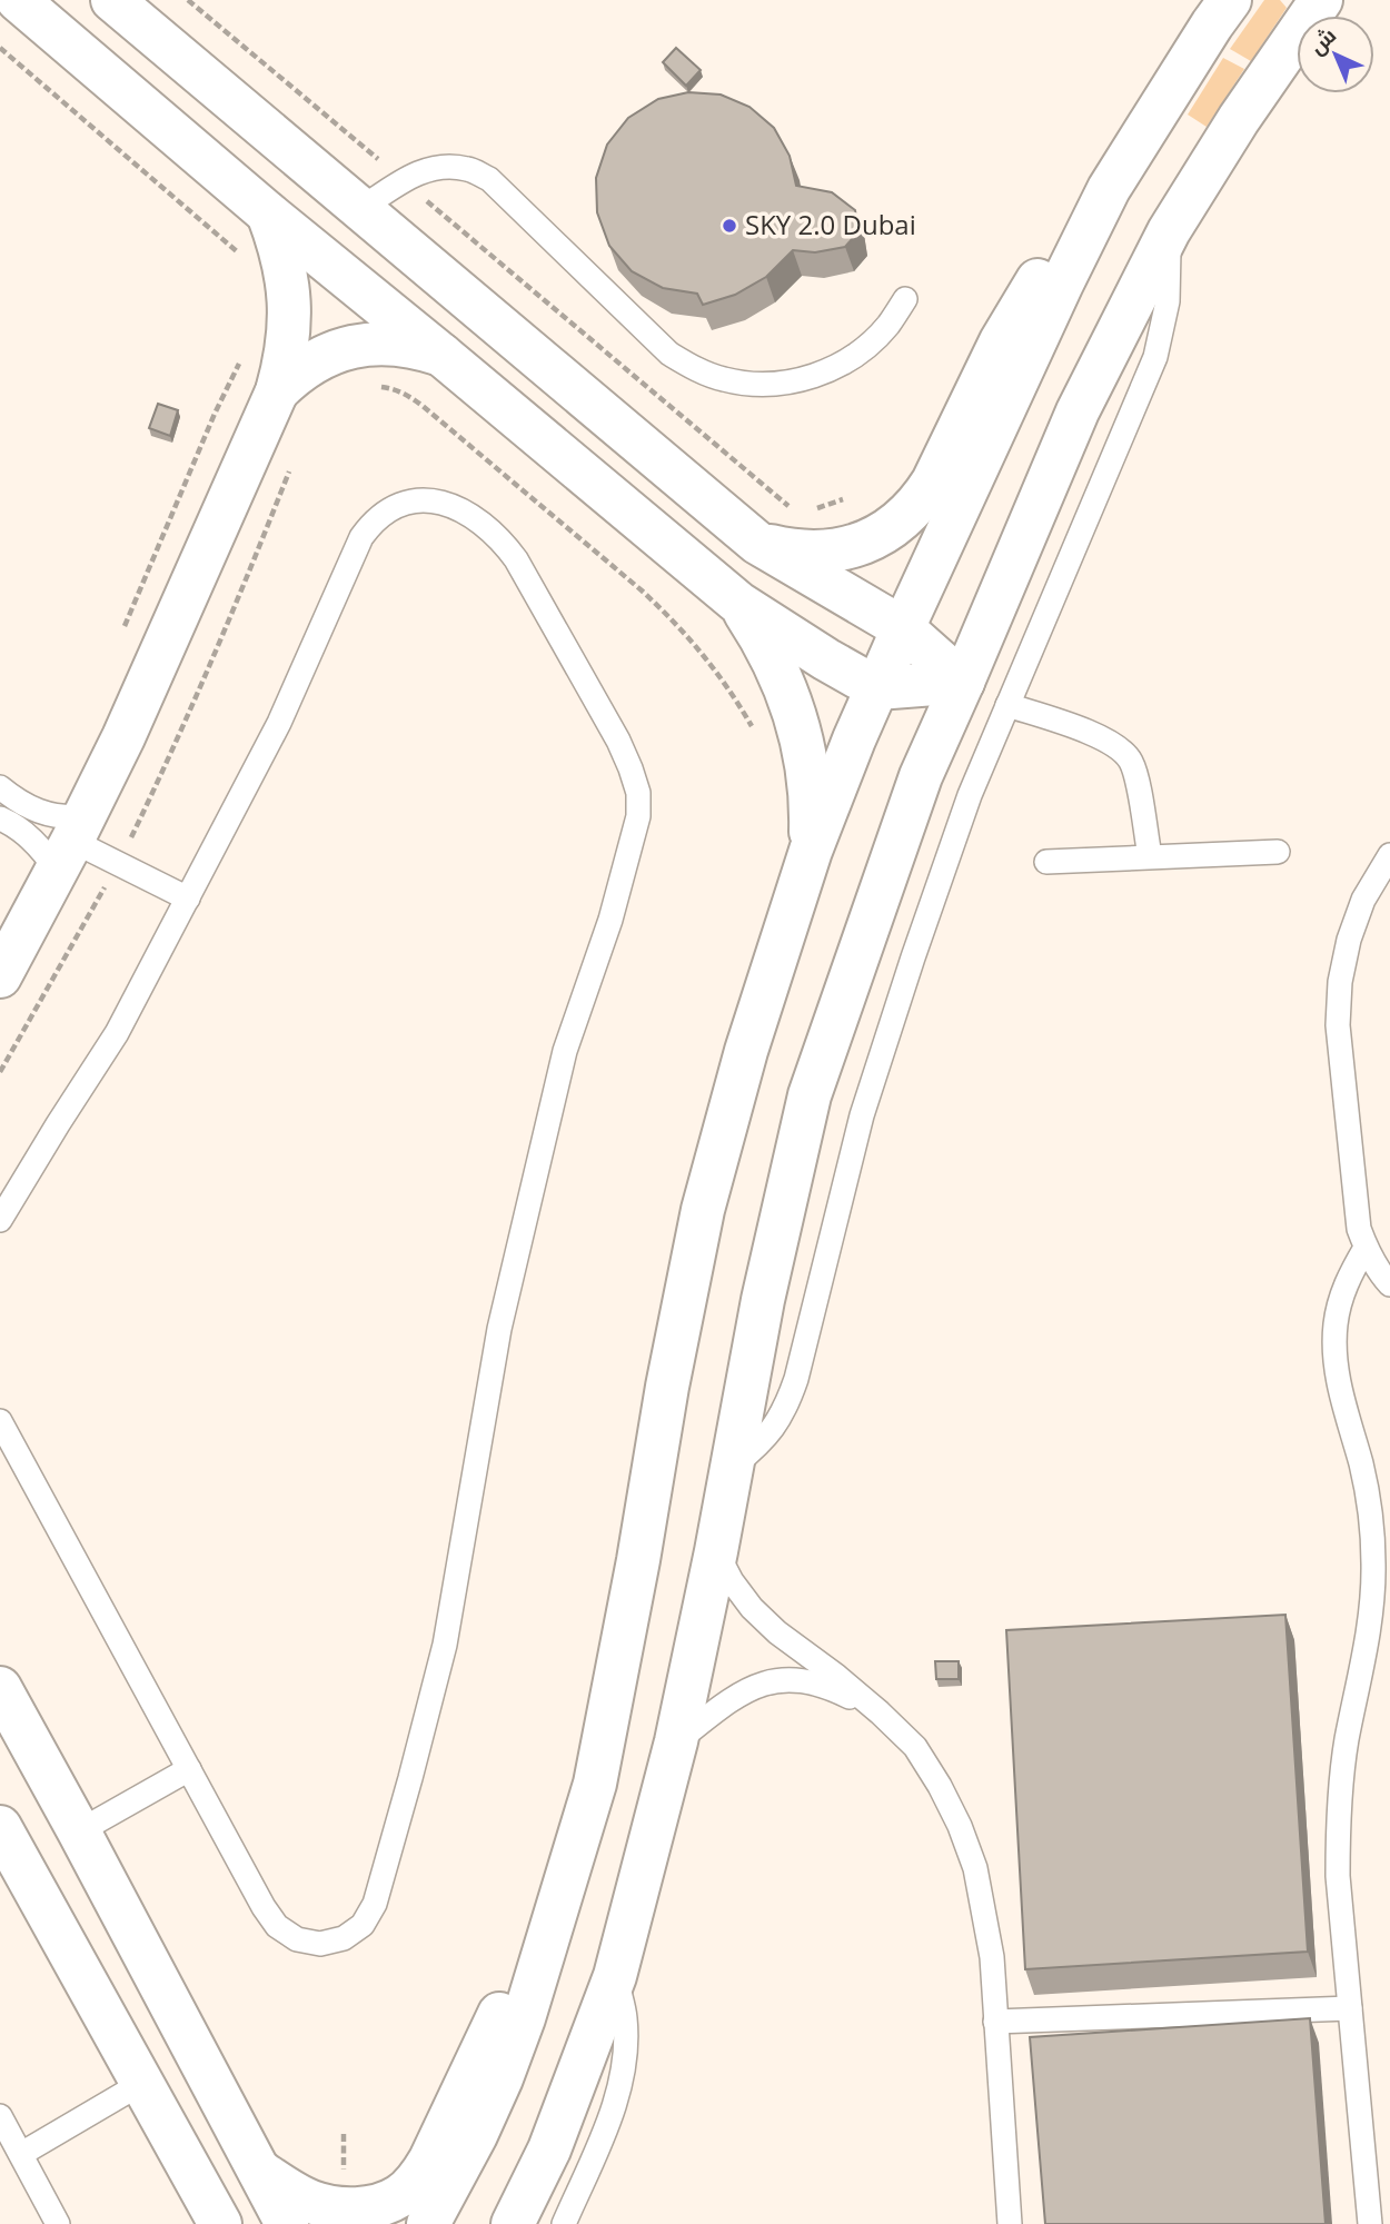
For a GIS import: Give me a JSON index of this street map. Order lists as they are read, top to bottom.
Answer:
{
  "places": ["SKY 2.0 Dubai"],
  "north": "top left"
}
